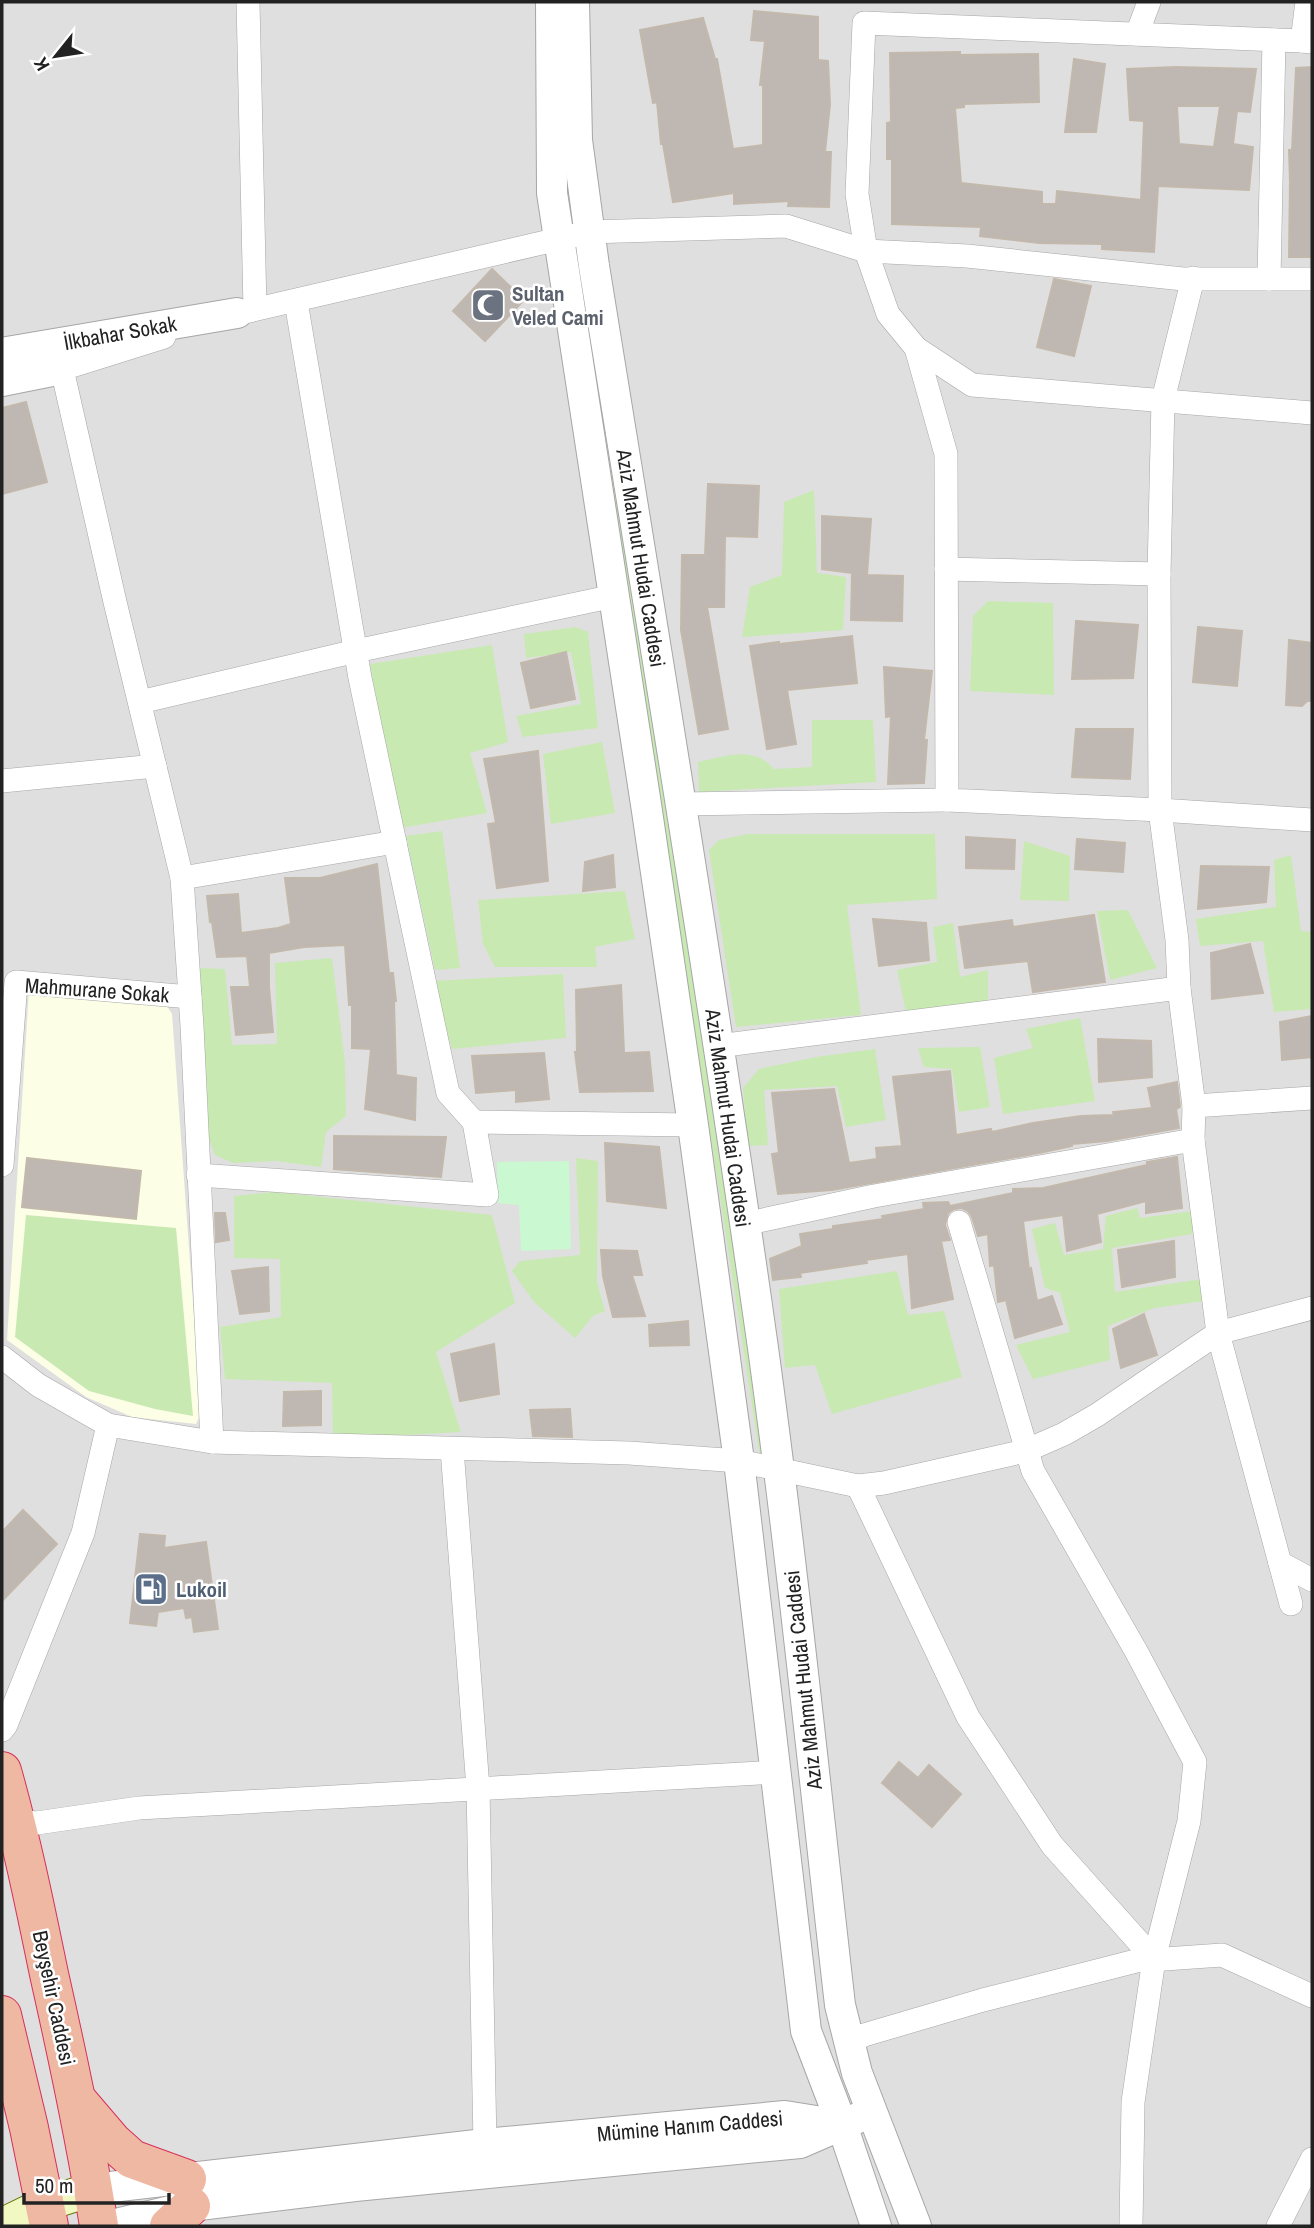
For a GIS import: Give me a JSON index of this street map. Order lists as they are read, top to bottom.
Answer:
{
  "streets": {
    "highway": ["Beyşehir Caddesi"],
    "street": [
      "İlkbahar Sokak",
      "Aziz Mahmut Hudai Caddesi",
      "Mahmurane Sokak",
      "Mümine Hanım Caddesi"
    ]
  },
  "crossings": [
    ["Aziz Mahmut Hudai Caddesi", "Mümine Hanım Caddesi"],
    ["Beyşehir Caddesi", "Mümine Hanım Caddesi"]
  ],
  "places": {
    "mosque": ["Sultan Veled Cami"],
    "fuel station": ["Lukoil"]
  },
  "scale_bar": "50 m",
  "north": "bottom left"
}
